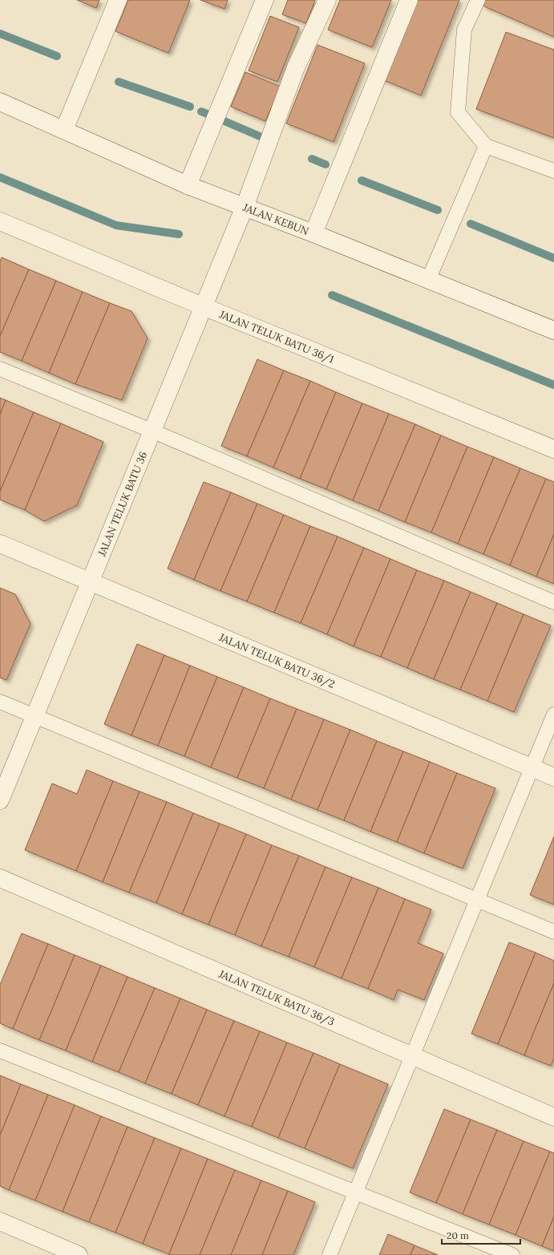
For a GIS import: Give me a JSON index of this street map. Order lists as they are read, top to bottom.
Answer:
{
  "streets": {
    "street": [
      "JALAN KEBUN",
      "JALAN TELUK BATU 36/1",
      "JALAN TELUK BATU 36",
      "JALAN TELUK BATU 36/2",
      "JALAN TELUK BATU 36/3"
    ]
  },
  "crossings": [
    ["JALAN KEBUN", "JALAN TELUK BATU 36"],
    ["JALAN TELUK BATU 36/1", "JALAN TELUK BATU 36"],
    ["JALAN TELUK BATU 36", "JALAN TELUK BATU 36/2"]
  ],
  "scale_bar": "20 m"
}
